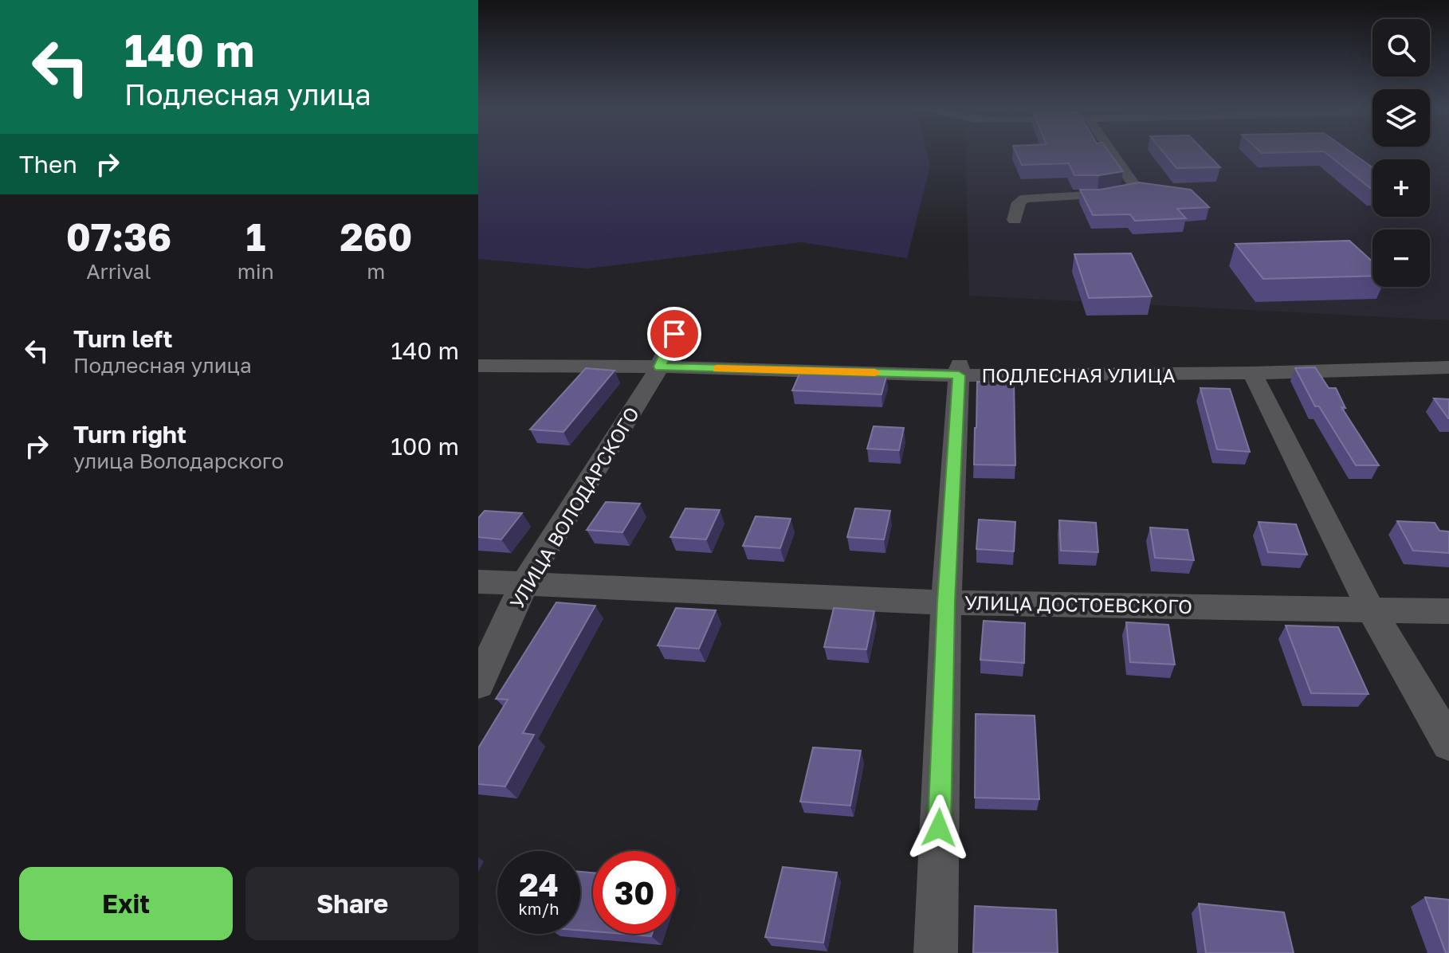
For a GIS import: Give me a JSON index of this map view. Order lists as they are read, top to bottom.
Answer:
{
  "streets": {
    "street": ["ПОДЛЕСНАЯ УЛИЦА", "УЛИЦА ВОЛОДАРСКОГО", "УЛИЦА ДОСТОЕВСКОГО"]
  },
  "crossings": [
    ["ПОДЛЕСНАЯ УЛИЦА", "УЛИЦА ВОЛОДАРСКОГО"],
    ["УЛИЦА ВОЛОДАРСКОГО", "УЛИЦА ДОСТОЕВСКОГО"]
  ],
  "page": {
    "turn": ["140 m", "Подлесная улица"],
    "map_buttons": ["+", "−"],
    "then": "Then",
    "eta": [
      "07:36",
      "Arrival",
      "1",
      "min",
      "260",
      "m"
    ],
    "list": [
      {
        "name": "Turn left",
        "note": "Подлесная улица",
        "value": "140 m"
      },
      {
        "name": "Turn right",
        "note": "улица Володарского",
        "value": "100 m"
      }
    ],
    "speed": "24 km/h",
    "limit": "30",
    "buttons": ["Exit", "Share"]
  }
}
